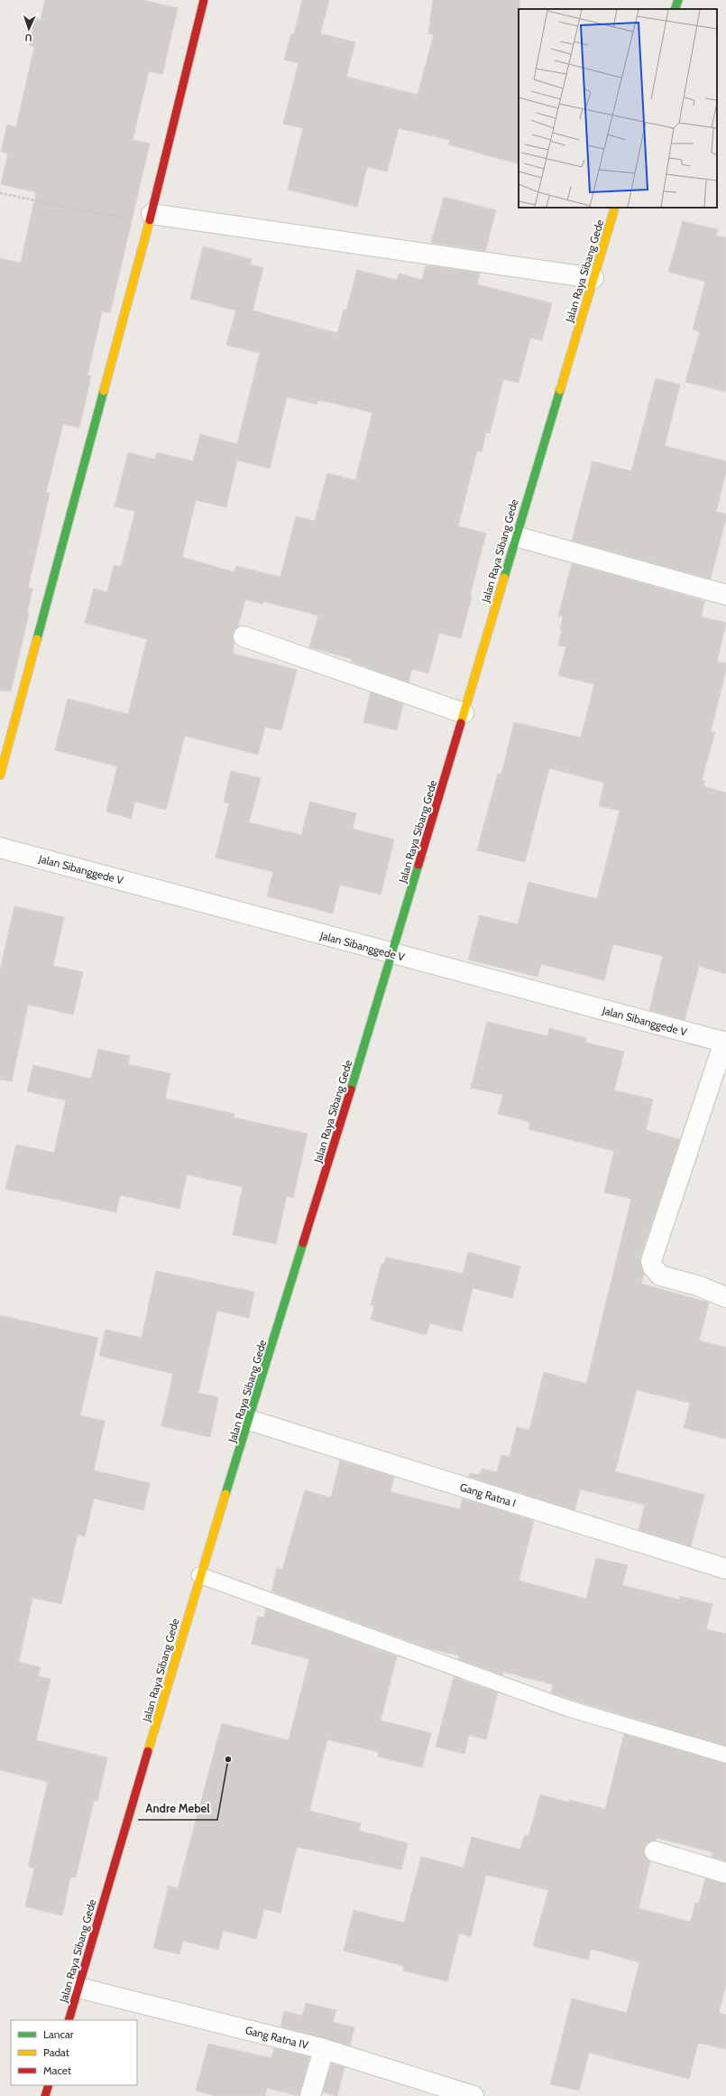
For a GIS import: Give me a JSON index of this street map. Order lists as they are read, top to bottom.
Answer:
{
  "streets": {
    "main road": ["Jalan Raya Sibang Gede"],
    "street": ["Jalan Sibanggede V", "Gang Ratna I", "Gang Ratna IV"]
  },
  "crossings": [
    ["Jalan Raya Sibang Gede", "Jalan Sibanggede V"],
    ["Jalan Raya Sibang Gede", "Gang Ratna I"],
    ["Jalan Raya Sibang Gede", "Gang Ratna IV"]
  ],
  "places": ["Andre Mebel"],
  "legend": ["Lancar", "Padat", "Macet"],
  "north": "bottom"
}
